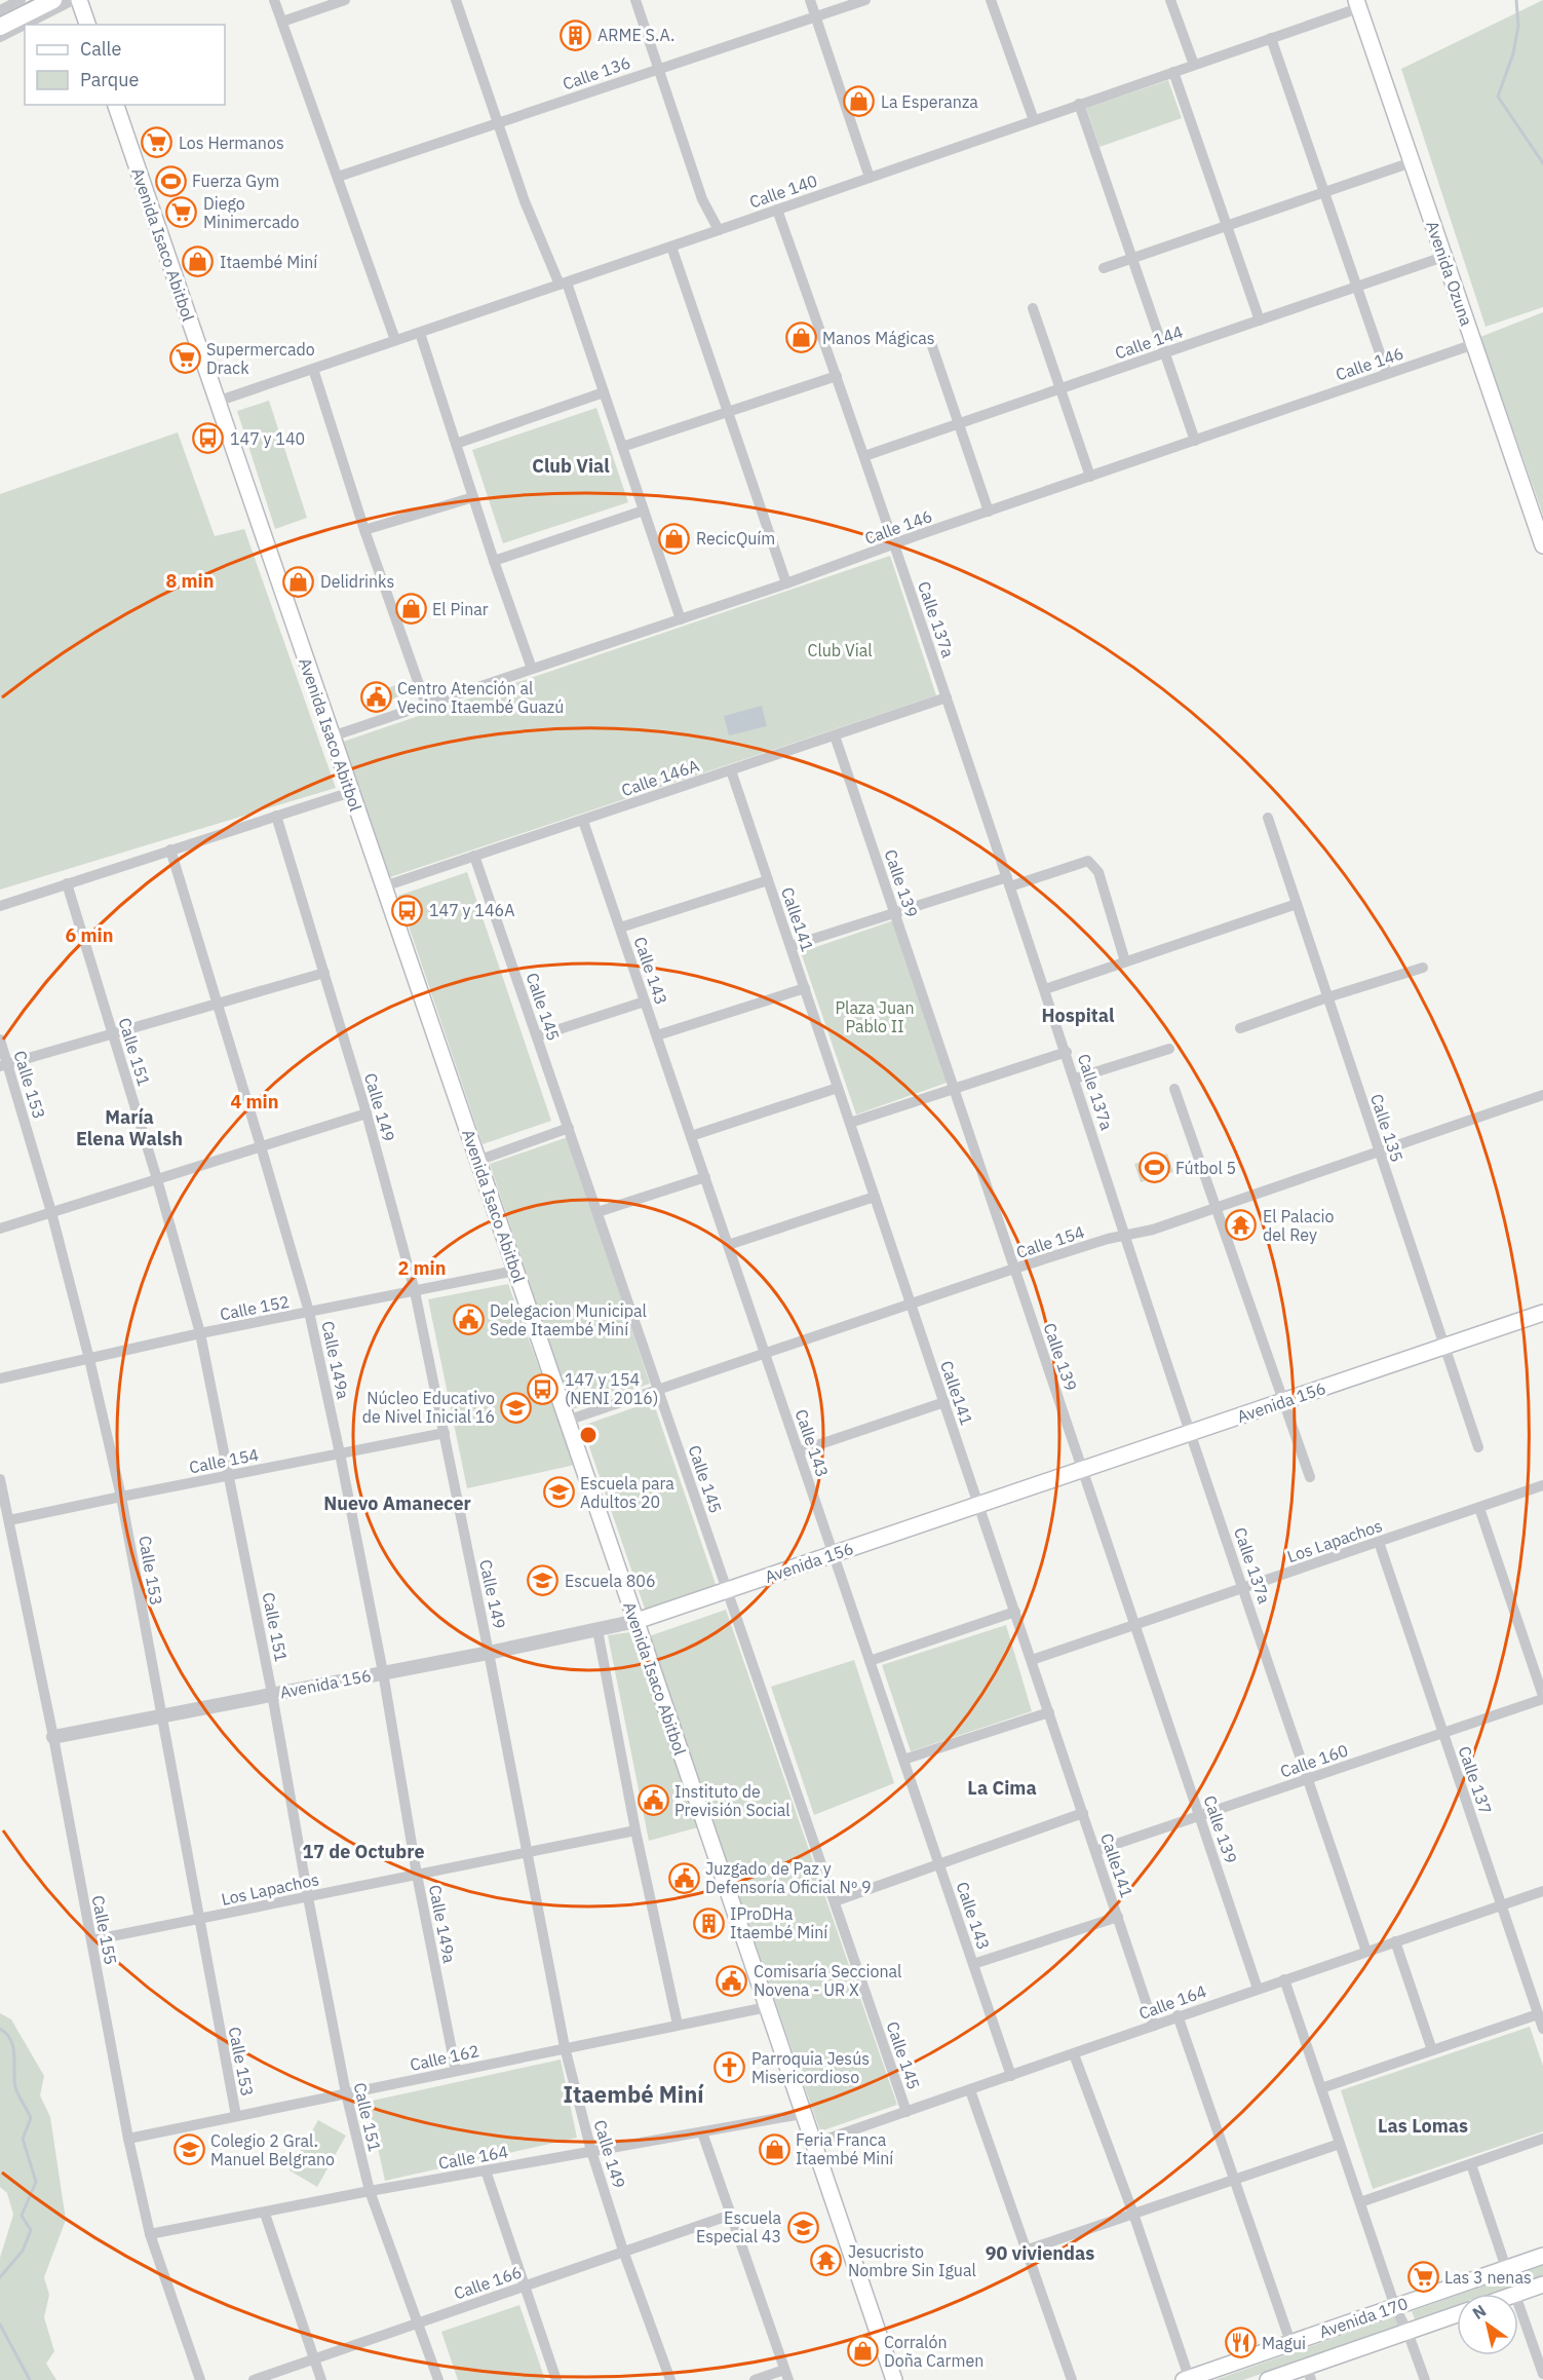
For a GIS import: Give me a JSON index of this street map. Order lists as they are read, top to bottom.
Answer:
{
  "streets": {
    "main road": [
      "Avenida Isaco Abitbol",
      "Avenida Ozuna",
      "Avenida 156",
      "Avenida 170"
    ],
    "street": [
      "Calle 136",
      "Calle 140",
      "Calle 144",
      "Calle 146",
      "Calle 137a",
      "Calle 146A",
      "Calle 139",
      "Calle141",
      "Calle 143",
      "Calle 145",
      "Calle 151",
      "Calle 153",
      "Calle 149",
      "Calle 135",
      "Calle 154",
      "Calle 152",
      "Calle 149a",
      "Los Lapachos",
      "Calle 160",
      "Calle 137",
      "Calle 155",
      "Calle 164",
      "Calle 162",
      "Calle 166"
    ]
  },
  "crossings": [
    ["Calle 140", "Avenida Isaco Abitbol"],
    ["Calle 140", "Avenida Ozuna"],
    ["Calle 140", "Calle 137a"],
    ["Avenida Isaco Abitbol", "Calle 146"],
    ["Avenida Isaco Abitbol", "Calle 146A"],
    ["Avenida Isaco Abitbol", "Calle 154"],
    ["Avenida Isaco Abitbol", "Calle 152"],
    ["Avenida Isaco Abitbol", "Avenida 156"],
    ["Avenida Isaco Abitbol", "Calle 164"],
    ["Avenida Isaco Abitbol", "Calle 162"],
    ["Avenida Ozuna", "Calle 144"],
    ["Avenida Ozuna", "Calle 146"],
    ["Calle 144", "Calle 137a"],
    ["Calle 146", "Calle 137a"],
    ["Calle 137a", "Calle 146A"],
    ["Calle 137a", "Calle 154"],
    ["Calle 137a", "Avenida 156"],
    ["Calle 137a", "Los Lapachos"],
    ["Calle 137a", "Calle 160"],
    ["Calle 137a", "Calle 164"],
    ["Calle 146A", "Calle 139"],
    ["Calle 146A", "Calle141"],
    ["Calle 146A", "Calle 143"],
    ["Calle 146A", "Calle 145"],
    ["Calle 139", "Calle 154"],
    ["Calle 139", "Avenida 156"],
    ["Calle 139", "Los Lapachos"],
    ["Calle 139", "Calle 160"],
    ["Calle 139", "Calle 164"],
    ["Calle141", "Calle 154"],
    ["Calle141", "Avenida 156"],
    ["Calle141", "Los Lapachos"],
    ["Calle141", "Calle 160"],
    ["Calle141", "Calle 164"],
    ["Calle 143", "Calle 154"],
    ["Calle 143", "Avenida 156"],
    ["Calle 143", "Calle 164"],
    ["Calle 145", "Calle 154"],
    ["Calle 145", "Avenida 156"],
    ["Calle 145", "Calle 164"],
    ["Calle 151", "Calle 154"],
    ["Calle 151", "Calle 152"],
    ["Calle 151", "Avenida 156"],
    ["Calle 151", "Los Lapachos"],
    ["Calle 151", "Calle 164"],
    ["Calle 151", "Calle 162"],
    ["Calle 151", "Calle 166"],
    ["Calle 153", "Calle 154"],
    ["Calle 153", "Calle 152"],
    ["Calle 153", "Avenida 156"],
    ["Calle 153", "Los Lapachos"],
    ["Calle 153", "Calle 162"],
    ["Calle 149", "Calle 154"],
    ["Calle 149", "Calle 152"],
    ["Calle 149", "Avenida 156"],
    ["Calle 149", "Los Lapachos"],
    ["Calle 149", "Calle 164"],
    ["Calle 149", "Calle 162"],
    ["Calle 149", "Calle 166"],
    ["Calle 135", "Calle 154"],
    ["Calle 135", "Avenida 156"],
    ["Calle 154", "Calle 149a"],
    ["Calle 154", "Calle 155"],
    ["Calle 152", "Calle 149a"],
    ["Calle 149a", "Avenida 156"],
    ["Calle 149a", "Los Lapachos"],
    ["Calle 149a", "Calle 162"],
    ["Avenida 156", "Calle 155"],
    ["Los Lapachos", "Calle 137"],
    ["Los Lapachos", "Calle 155"],
    ["Calle 160", "Calle 137"],
    ["Calle 137", "Calle 164"],
    ["Calle 155", "Calle 164"],
    ["Calle 155", "Calle 162"]
  ],
  "districts": [
    "Club Vial",
    "Hospital",
    "María Elena Walsh",
    "Nuevo Amanecer",
    "La Cima",
    "17 de Octubre",
    "Itaembé Miní",
    "Las Lomas",
    "90 viviendas"
  ],
  "parks": ["Club Vial", "Plaza Juan Pablo II"],
  "places": {
    "building": ["ARME S.A.", "IProDHa Itaembé Miní"],
    "shop": [
      "La Esperanza",
      "Itaembé Miní",
      "Manos Mágicas",
      "RecicQuím",
      "Delidrinks",
      "El Pinar",
      "Feria Franca Itaembé Miní",
      "Corralón Doña Carmen"
    ],
    "supermarket": [
      "Los Hermanos",
      "Diego Minimercado",
      "Supermercado Drack",
      "Las 3 nenas"
    ],
    "sports": ["Fuerza Gym", "Fútbol 5"],
    "bus stop": ["147 y 140", "147 y 146A", "147 y 154 (NENI 2016)"],
    "public building": [
      "Centro Atención al Vecino Itaembé Guazú",
      "Delegacion Municipal Sede Itaembé Miní",
      "Instituto de Previsión Social",
      "Juzgado de Paz y Defensoría Oficial Nº 9",
      "Comisaría Seccional Novena - UR X"
    ],
    "temple": ["El Palacio del Rey", "Jesucristo Nombre Sin Igual"],
    "school or university": [
      "Núcleo Educativo de Nivel Inicial 16",
      "Escuela para Adultos 20",
      "Escuela 806",
      "Colegio 2 Gral. Manuel Belgrano",
      "Escuela Especial 43"
    ],
    "church": ["Parroquia Jesús Misericordioso"],
    "restaurant": ["Magui"]
  },
  "legend": ["Calle", "Parque"],
  "north": "top left",
  "rings": [
    "8 min",
    "6 min",
    "4 min",
    "2 min"
  ]
}
